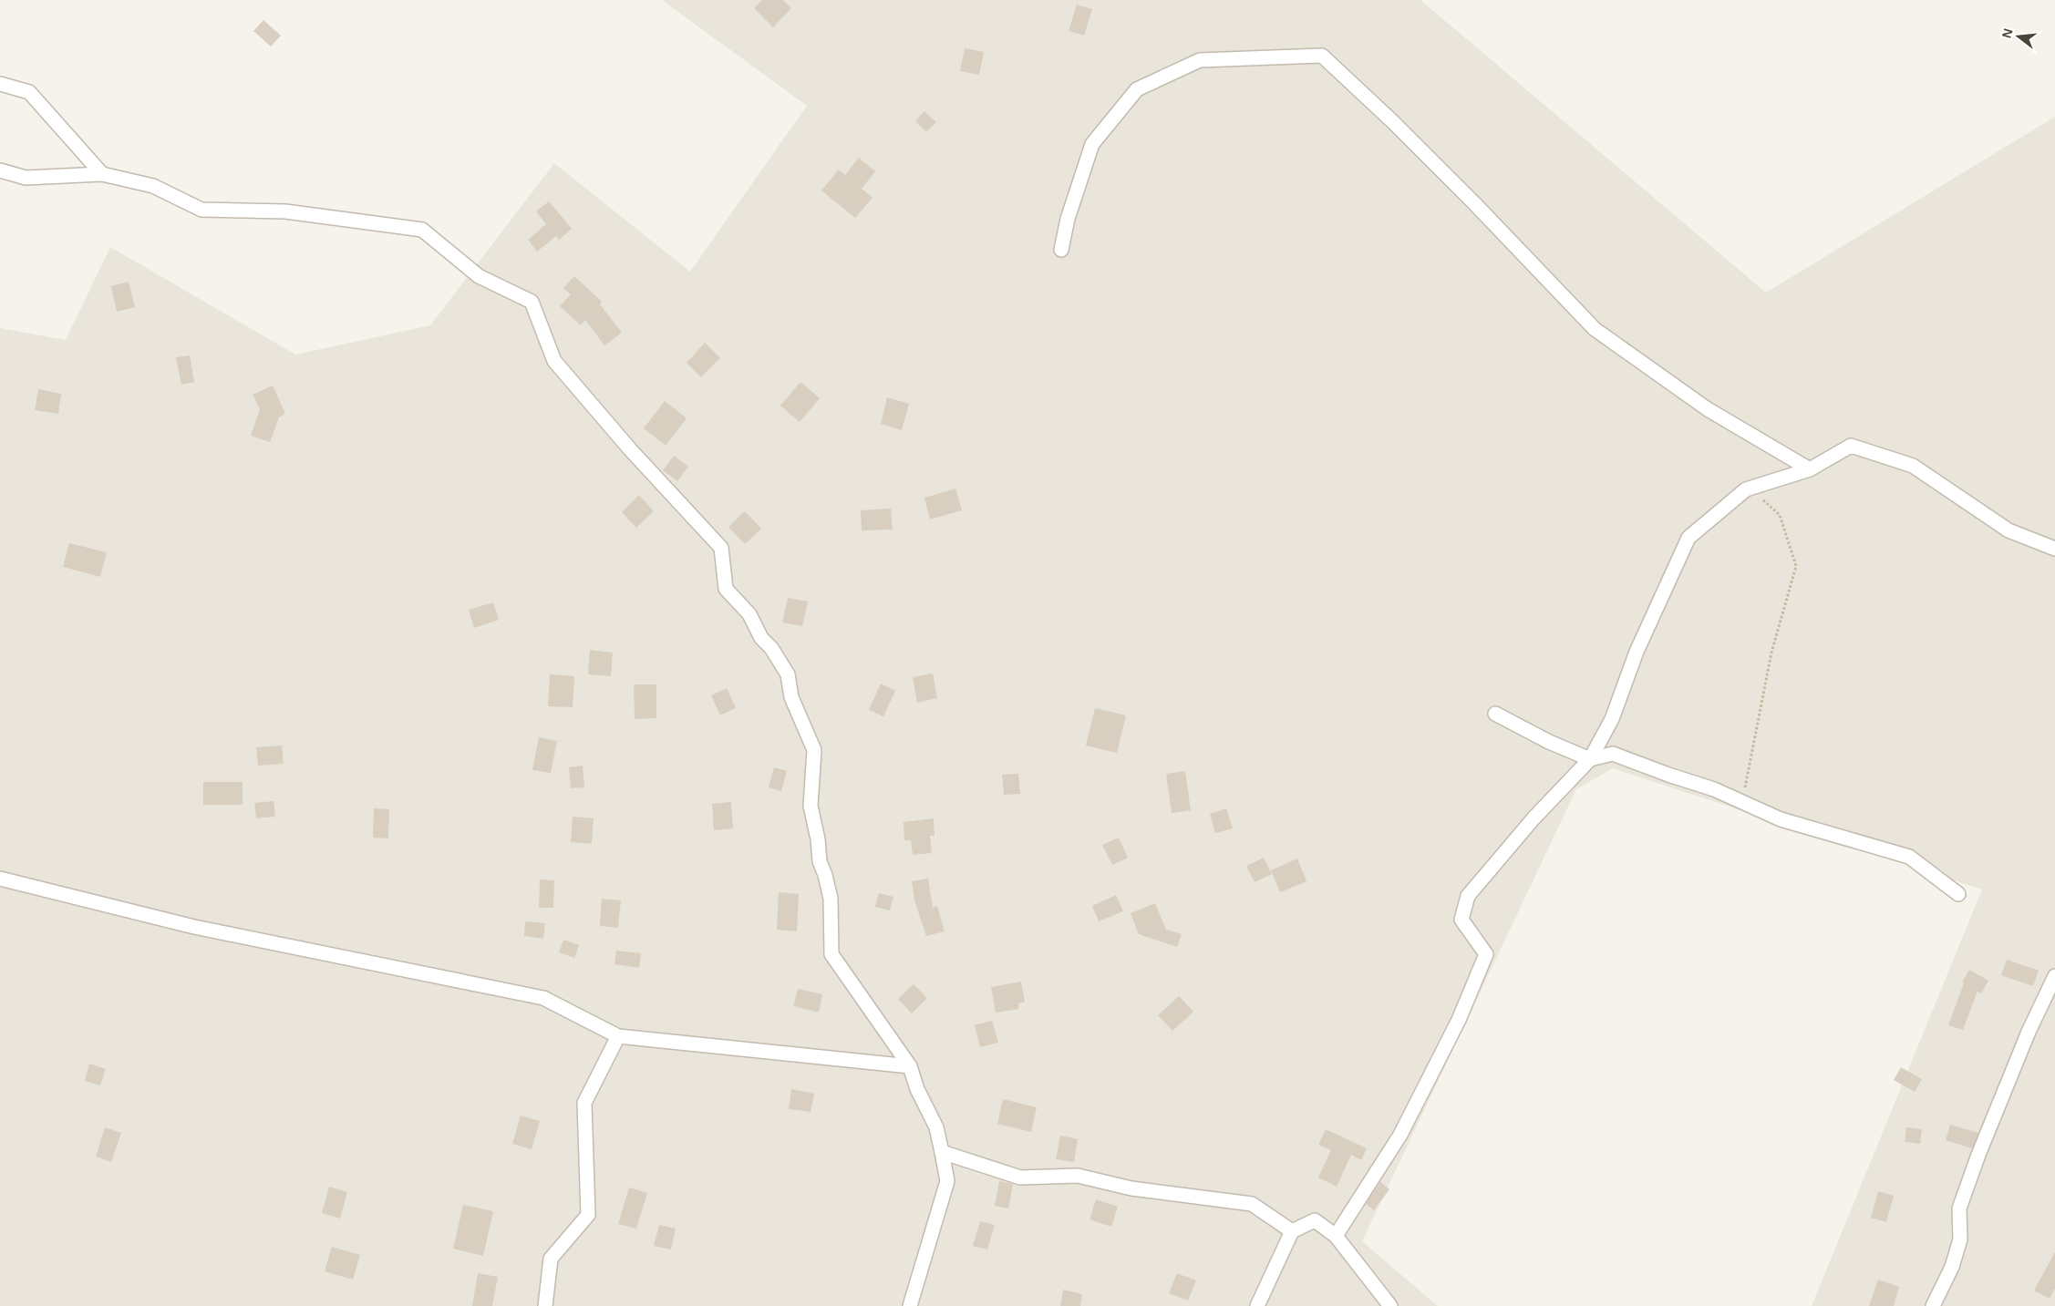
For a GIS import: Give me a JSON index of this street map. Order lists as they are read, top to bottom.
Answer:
{
  "north": "left"
}
